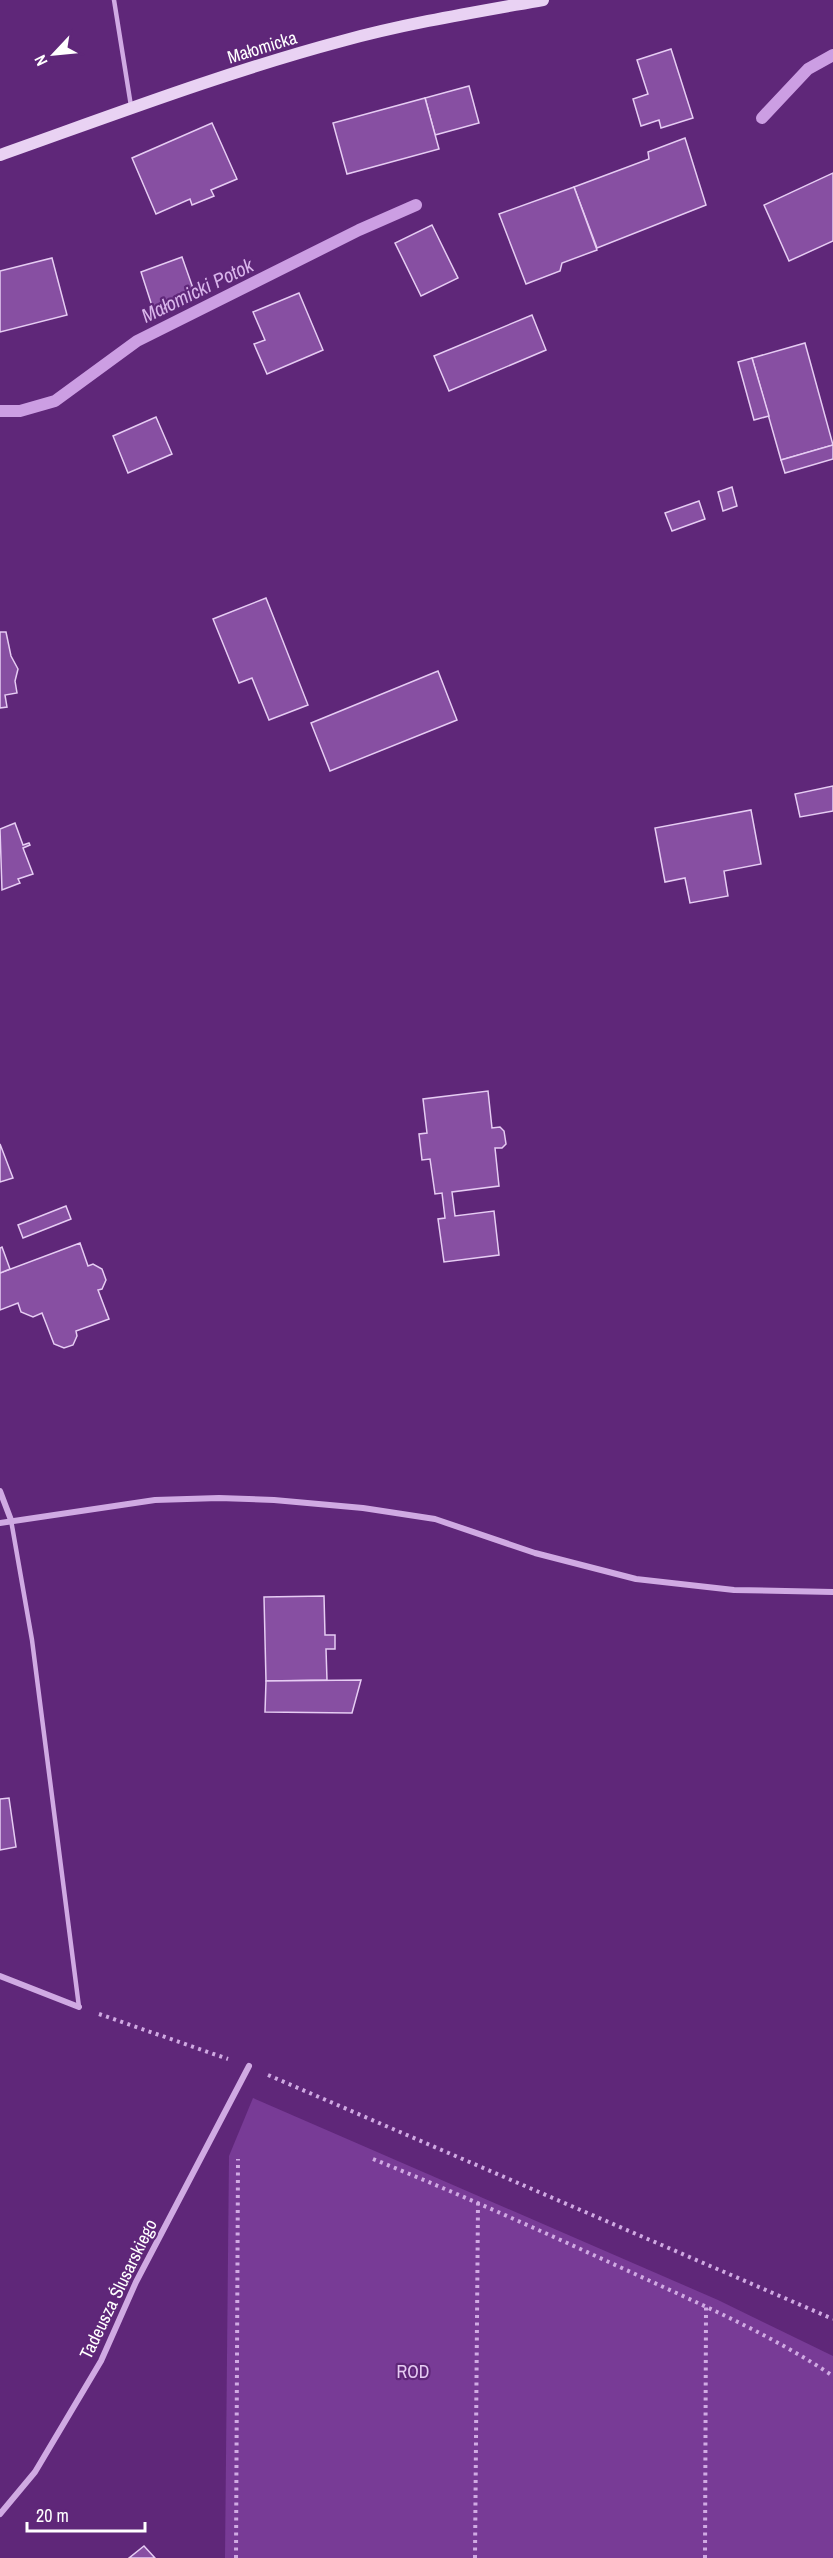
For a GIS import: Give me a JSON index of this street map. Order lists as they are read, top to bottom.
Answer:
{
  "streets": {
    "street": ["Małomicka", "Tadeusza Ślusarskiego"]
  },
  "water": ["Małomicki Potok"],
  "parks": ["ROD"],
  "scale_bar": "20 m",
  "north": "bottom left"
}
